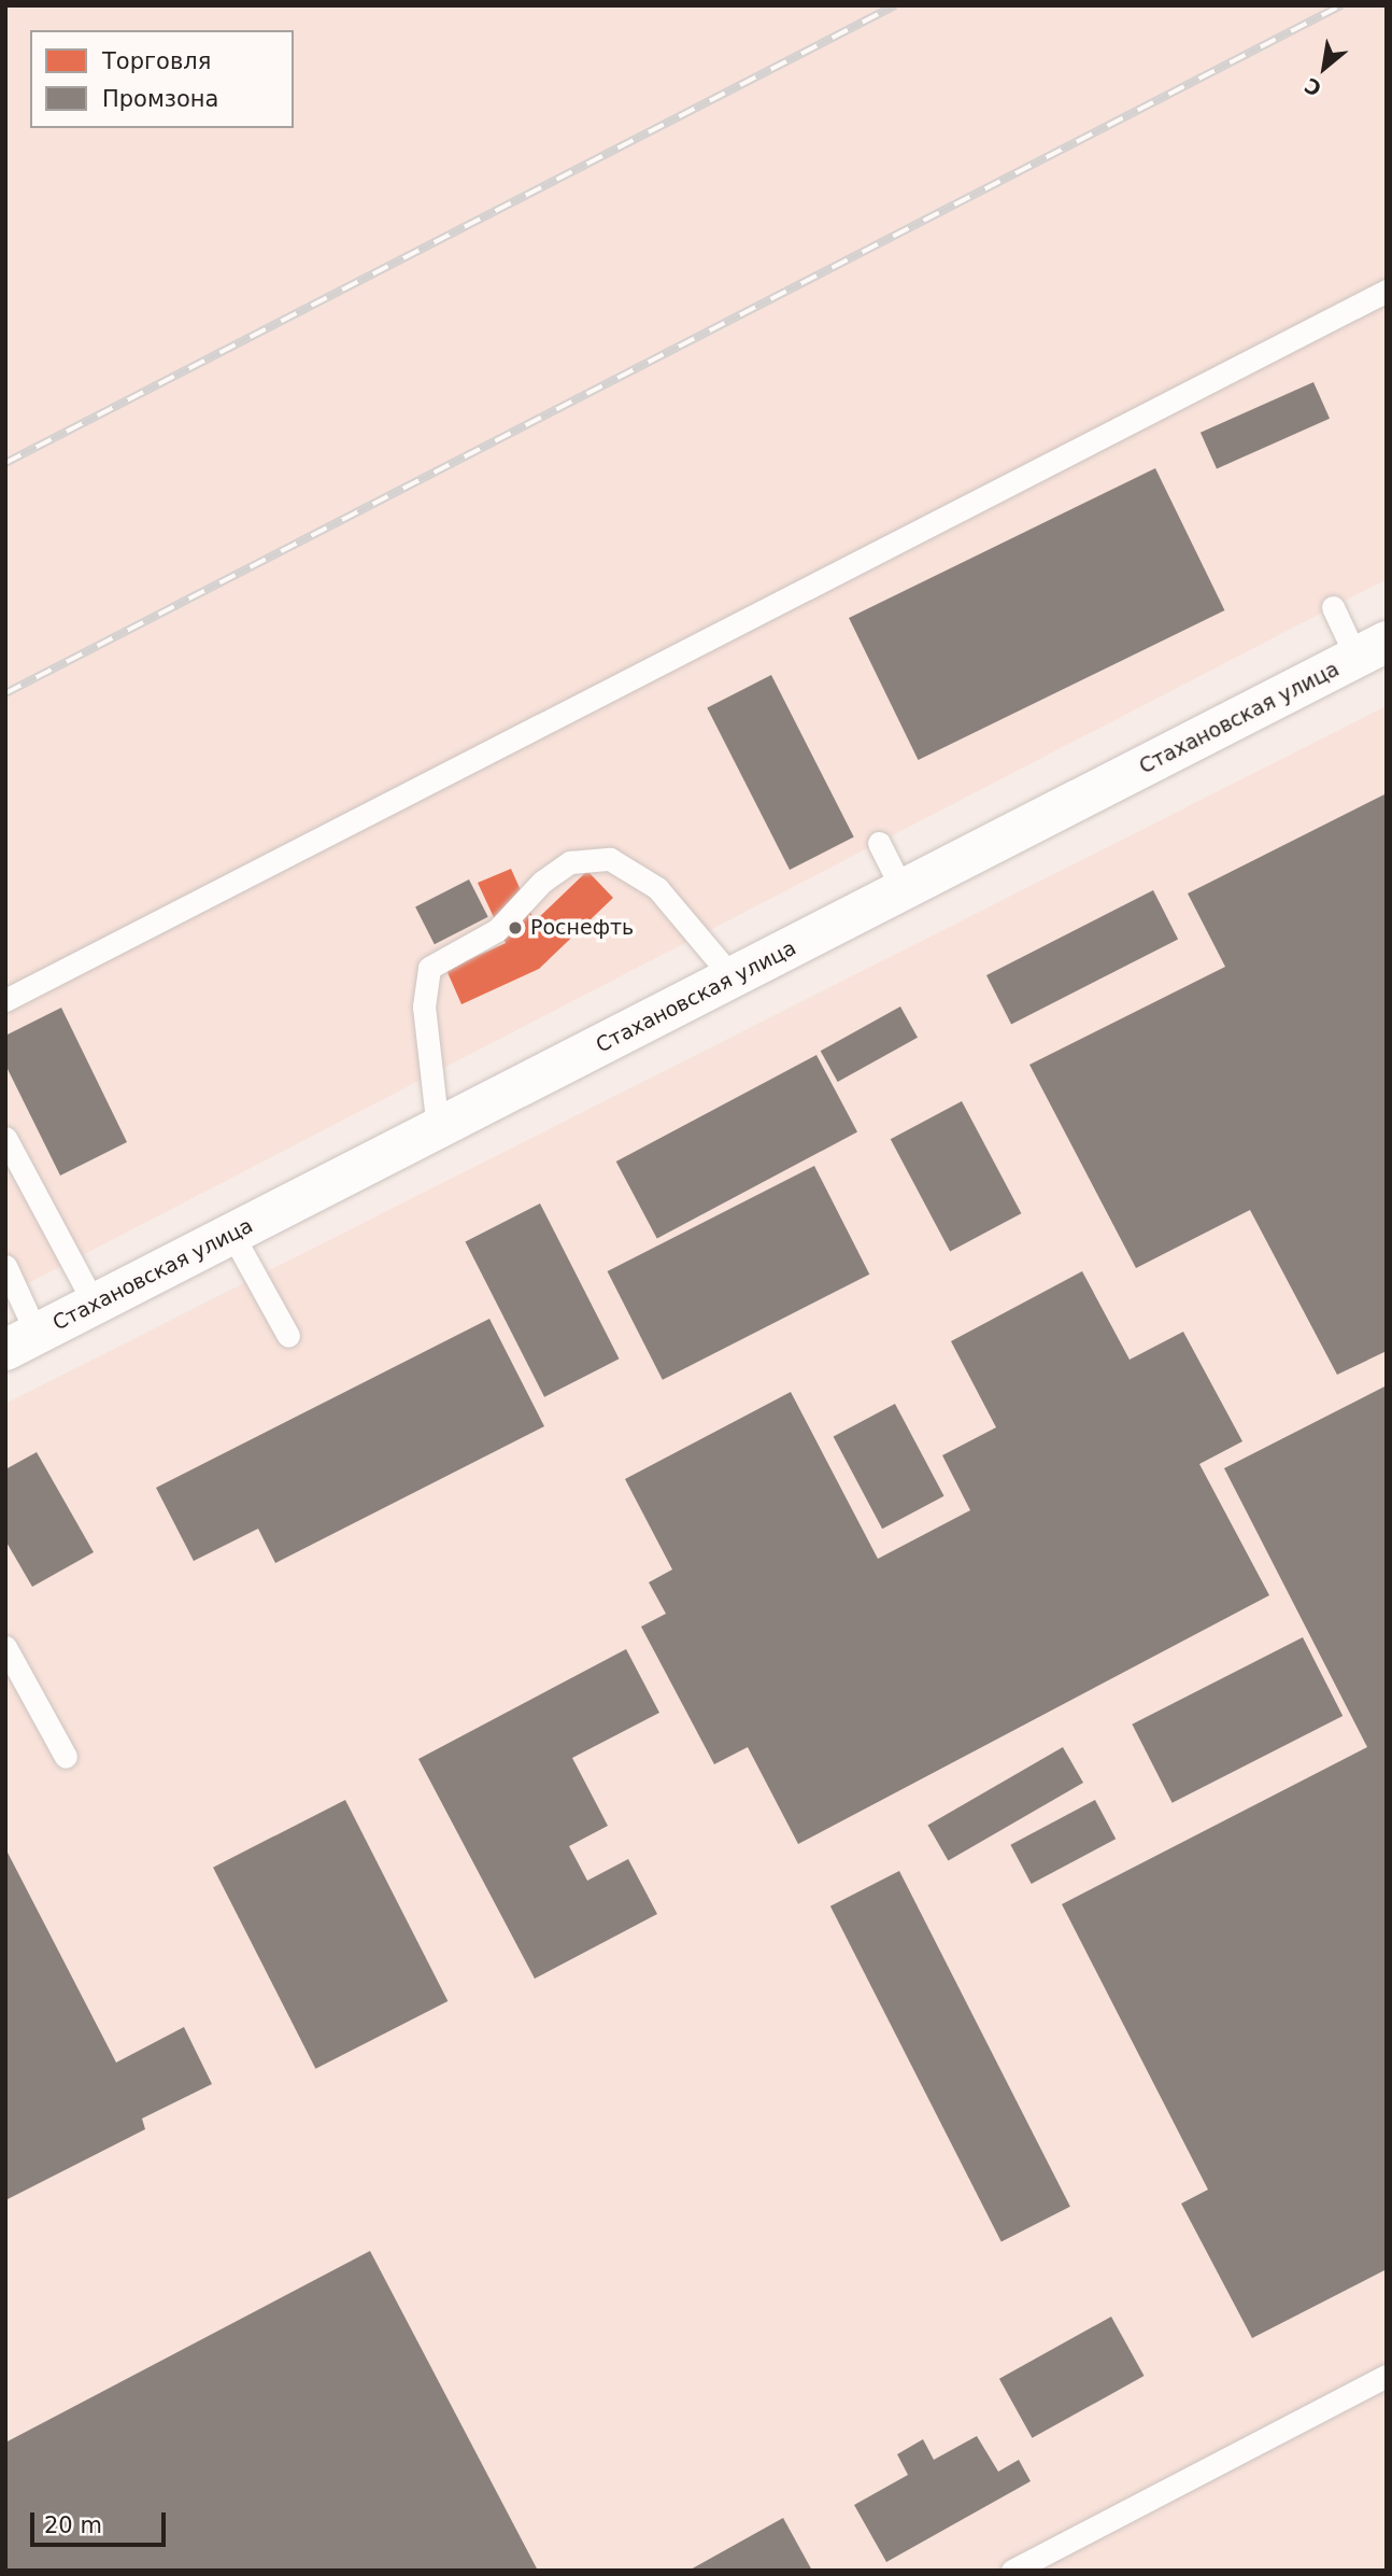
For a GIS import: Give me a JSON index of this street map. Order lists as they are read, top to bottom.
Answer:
{
  "streets": {
    "street": ["Стахановская улица"]
  },
  "places": ["Роснефть"],
  "legend": ["Торговля", "Промзона"],
  "scale_bar": "20 m",
  "north": "bottom left"
}
